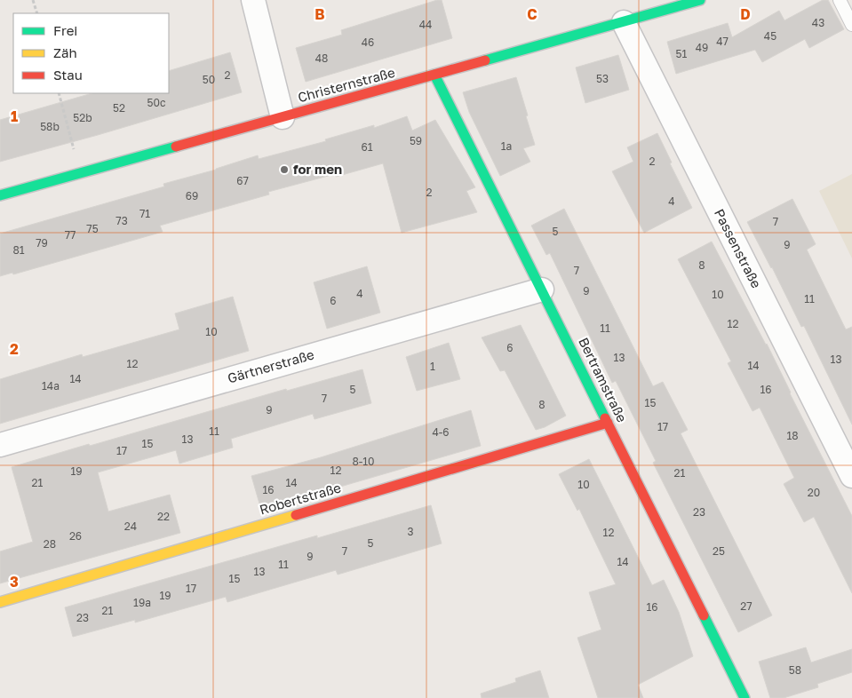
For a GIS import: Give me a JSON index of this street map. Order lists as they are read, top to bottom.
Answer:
{
  "streets": {
    "street": [
      "Christernstraße",
      "Passenstraße",
      "Gärtnerstraße",
      "Bertramstraße",
      "Robertstraße"
    ]
  },
  "crossings": [
    ["Christernstraße", "Passenstraße"],
    ["Christernstraße", "Bertramstraße"],
    ["Gärtnerstraße", "Bertramstraße"],
    ["Bertramstraße", "Robertstraße"]
  ],
  "places": ["for men"],
  "house_numbers": [
    "43",
    "44",
    "45",
    "47",
    "46",
    "49",
    "51",
    "48",
    "2",
    "53",
    "50",
    "50c",
    "52",
    "52b",
    "58b",
    "59",
    "1a",
    "61",
    "2",
    "67",
    "2",
    "69",
    "4",
    "71",
    "73",
    "7",
    "75",
    "5",
    "77",
    "79",
    "9",
    "81",
    "8",
    "7",
    "9",
    "4",
    "10",
    "11",
    "6",
    "12",
    "11",
    "10",
    "6",
    "13",
    "13",
    "12",
    "14",
    "1",
    "14",
    "14a",
    "5",
    "16",
    "7",
    "15",
    "8",
    "9",
    "17",
    "11",
    "4-6",
    "18",
    "13",
    "15",
    "17",
    "8-10",
    "12",
    "19",
    "21",
    "21",
    "14",
    "10",
    "16",
    "20",
    "23",
    "22",
    "24",
    "3",
    "12",
    "26",
    "5",
    "28",
    "7",
    "25",
    "9",
    "14",
    "11",
    "13",
    "15",
    "17",
    "19",
    "19a",
    "27",
    "16",
    "21",
    "23",
    "58"
  ],
  "legend": ["Frei", "Zäh", "Stau"],
  "grid": {
    "columns": ["B", "C", "D"],
    "rows": ["1", "2", "3"]
  }
}
